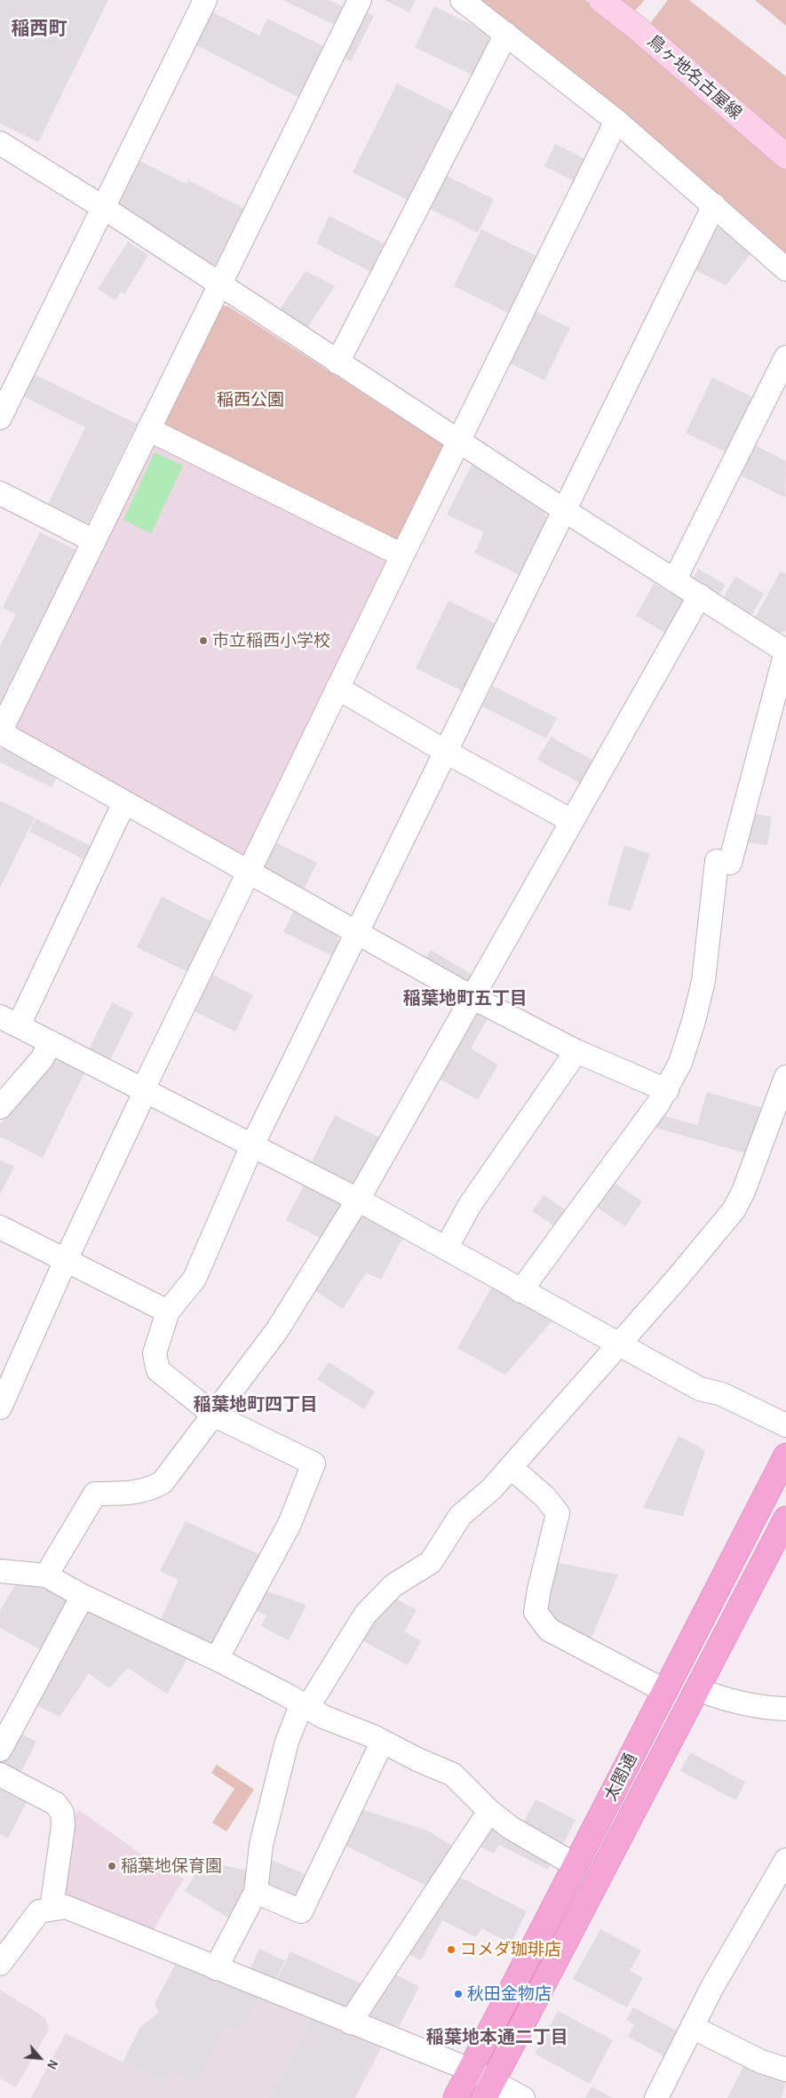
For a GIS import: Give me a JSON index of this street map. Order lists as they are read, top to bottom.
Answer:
{
  "streets": {
    "main road": ["鳥ヶ地名古屋線", "太閤通"]
  },
  "districts": [
    "稲西町",
    "稲葉地町五丁目",
    "稲葉地町四丁目",
    "稲葉地本通二丁目"
  ],
  "parks": ["稲西公園"],
  "places": [
    "市立稲西小学校",
    "稲葉地保育園",
    "コメダ珈琲店",
    "秋田金物店"
  ],
  "north": "bottom right"
}
